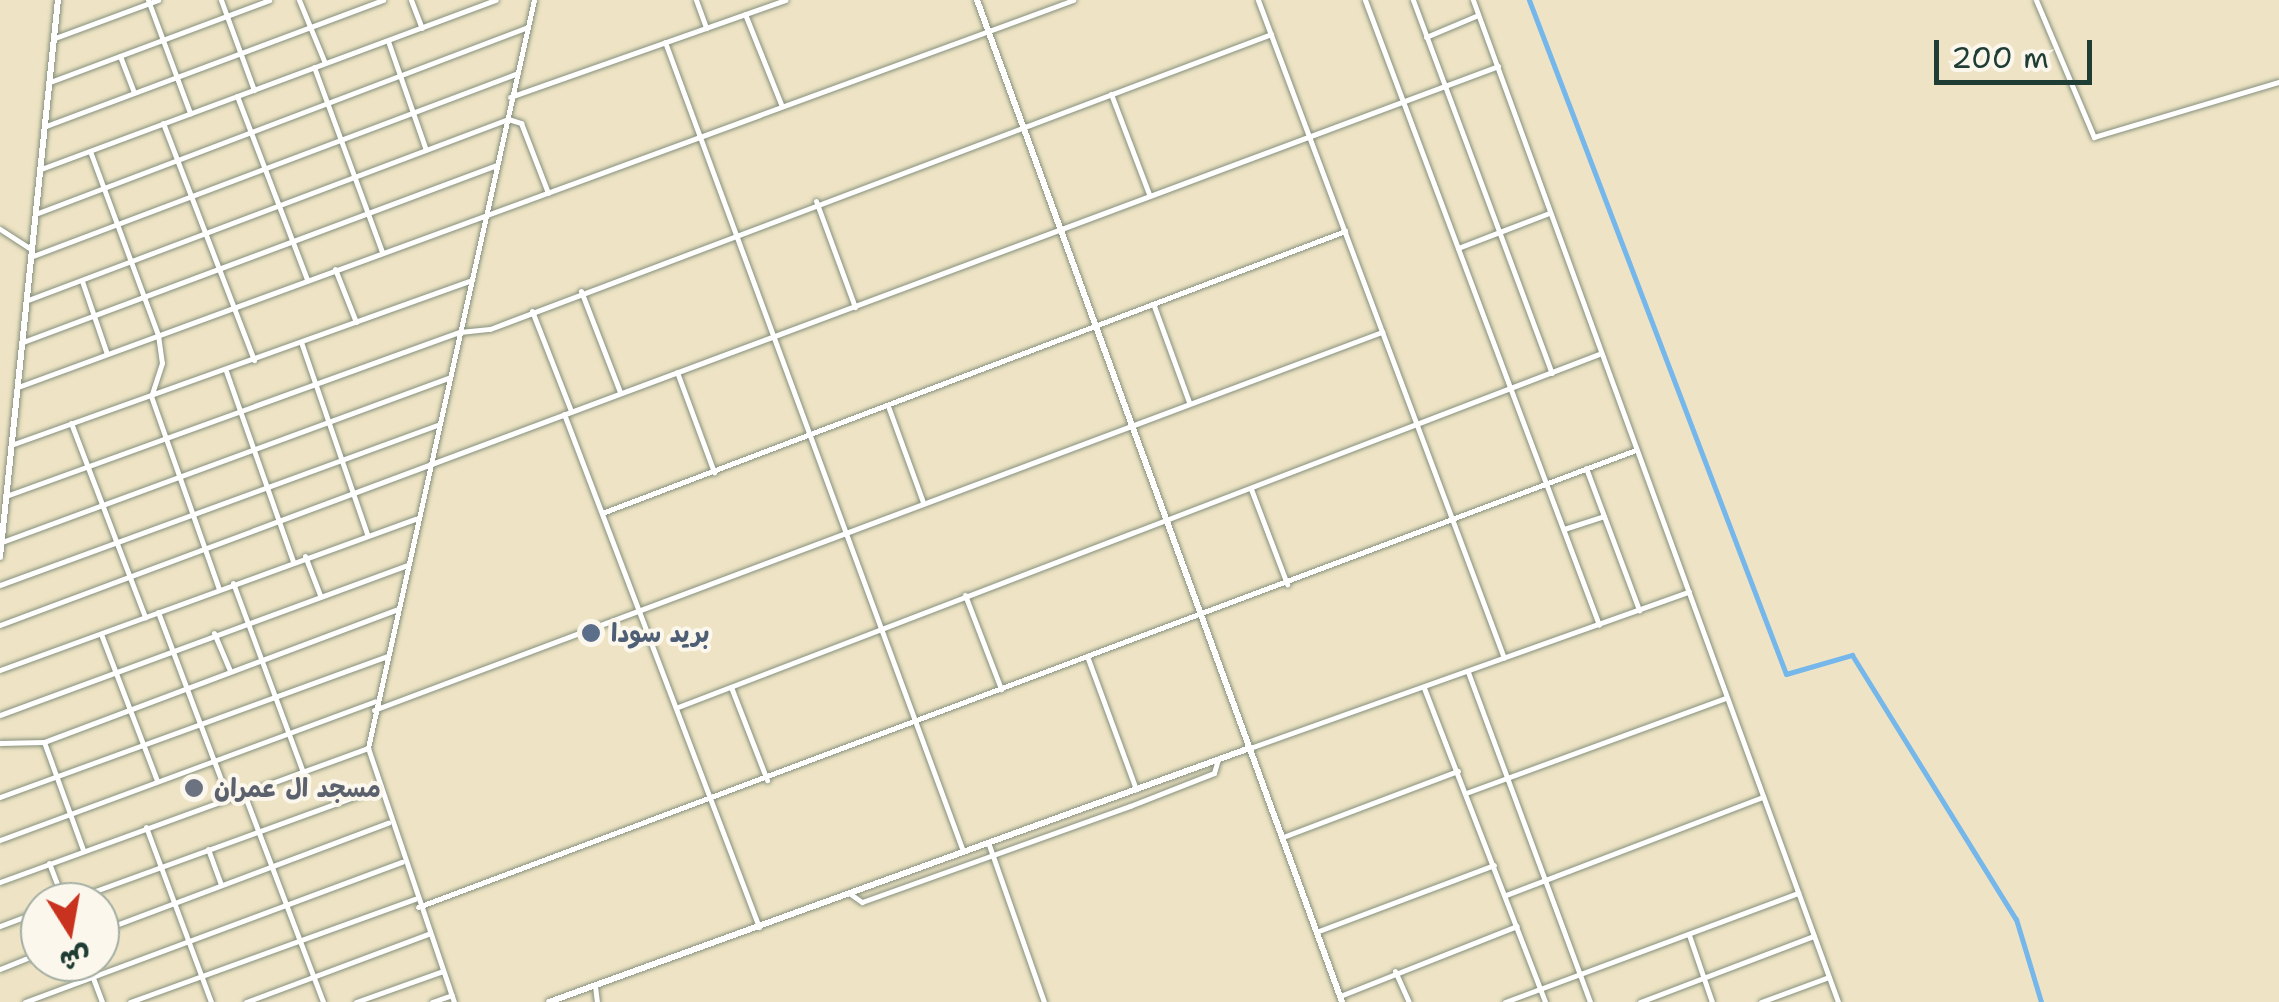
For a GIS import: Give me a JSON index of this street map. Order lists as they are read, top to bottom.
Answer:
{
  "places": ["بريد سودا", "مسجد ال عمران"],
  "scale_bar": "200 m",
  "north": "bottom"
}
